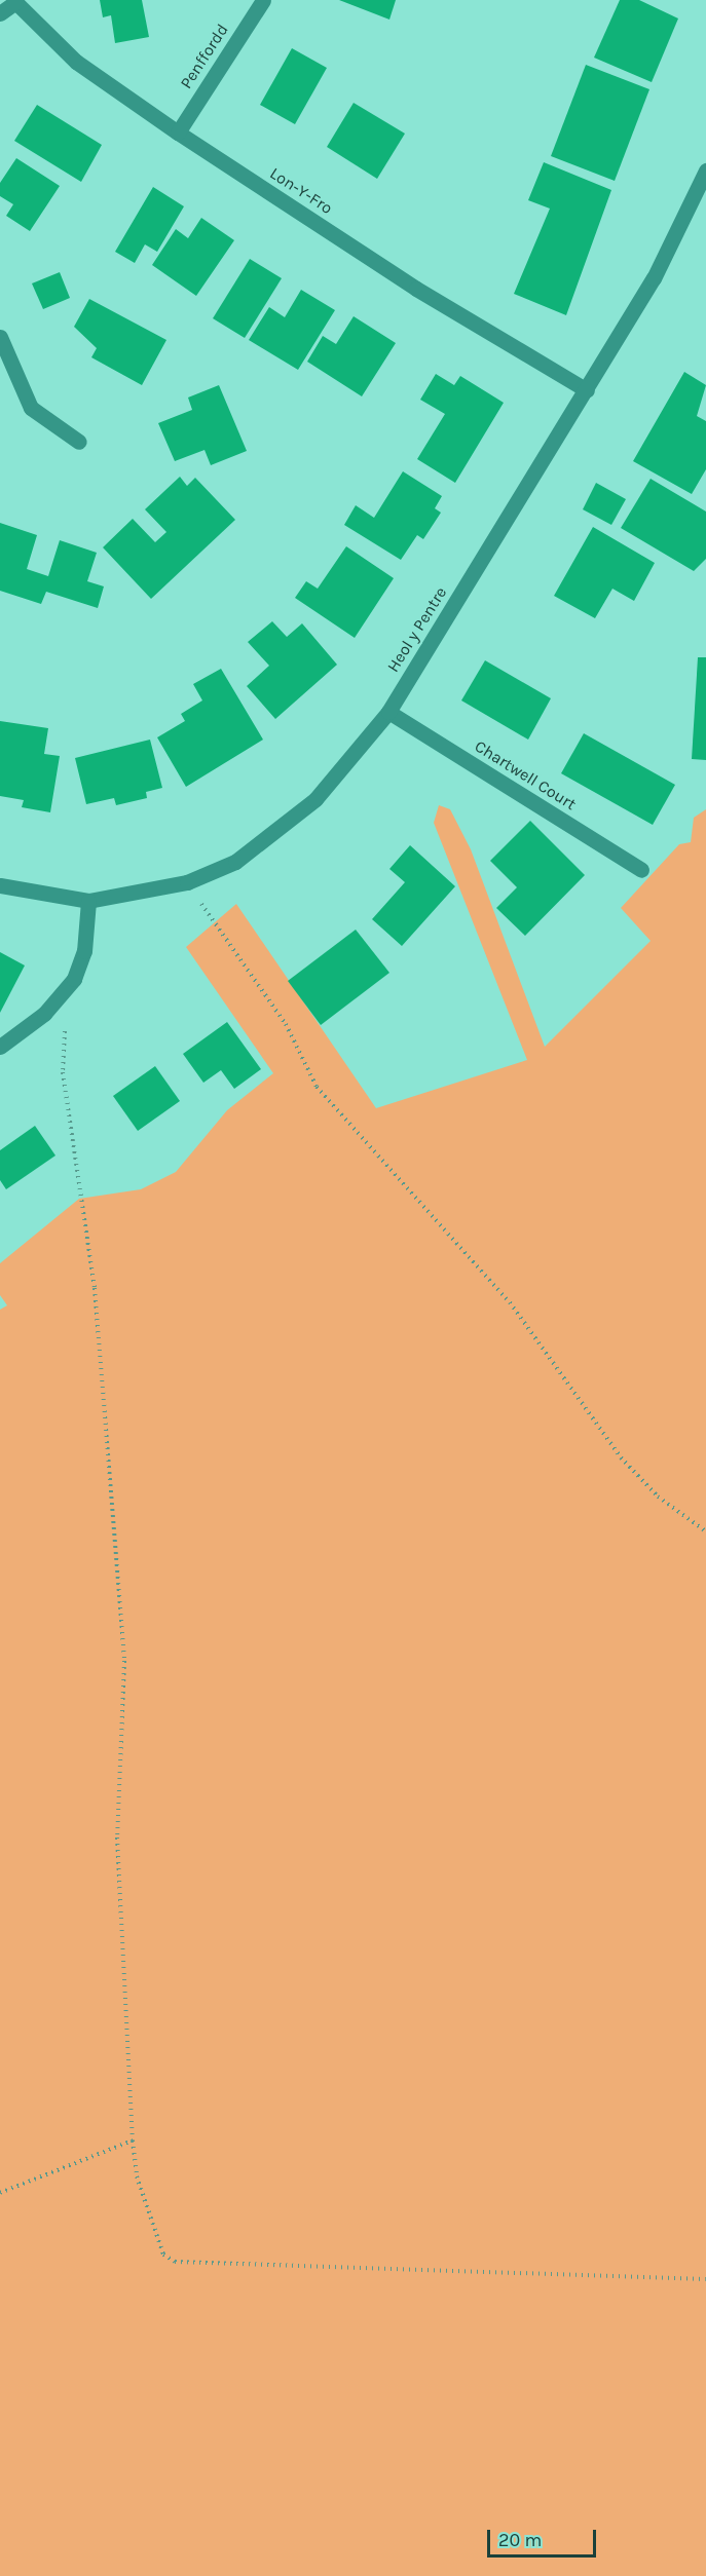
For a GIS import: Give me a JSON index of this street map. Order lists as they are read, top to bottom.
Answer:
{
  "streets": {
    "street": [
      "Penffordd",
      "Lon-Y-Fro",
      "Heol y Pentre",
      "Chartwell Court"
    ]
  },
  "crossings": [
    ["Penffordd", "Lon-Y-Fro"],
    ["Lon-Y-Fro", "Heol y Pentre"],
    ["Heol y Pentre", "Chartwell Court"]
  ],
  "scale_bar": "20 m"
}
